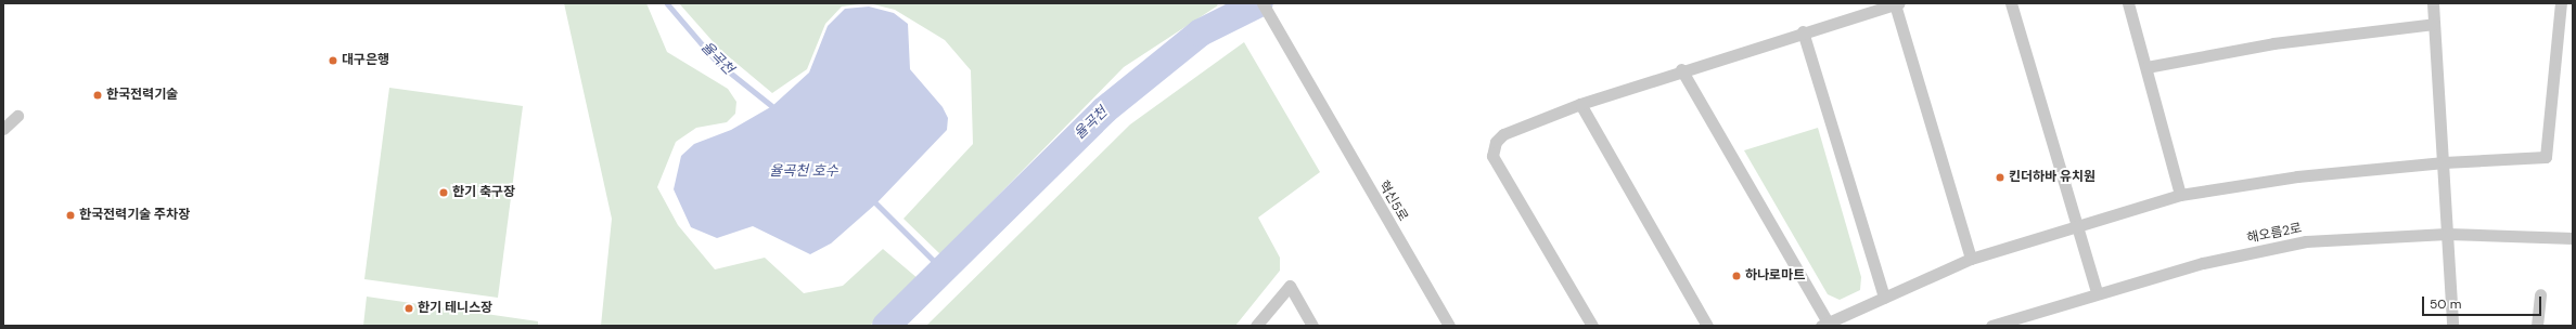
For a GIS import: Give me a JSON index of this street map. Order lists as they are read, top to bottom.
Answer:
{
  "streets": {
    "street": ["혁신5로", "해오름2로"]
  },
  "water": ["율곡천", "율곡천 호수"],
  "places": [
    "대구은행",
    "한국전력기술",
    "킨더하바 유치원",
    "한기 축구장",
    "한국전력기술 주차장",
    "하나로마트",
    "한기 테니스장"
  ],
  "scale_bar": "50 m"
}
